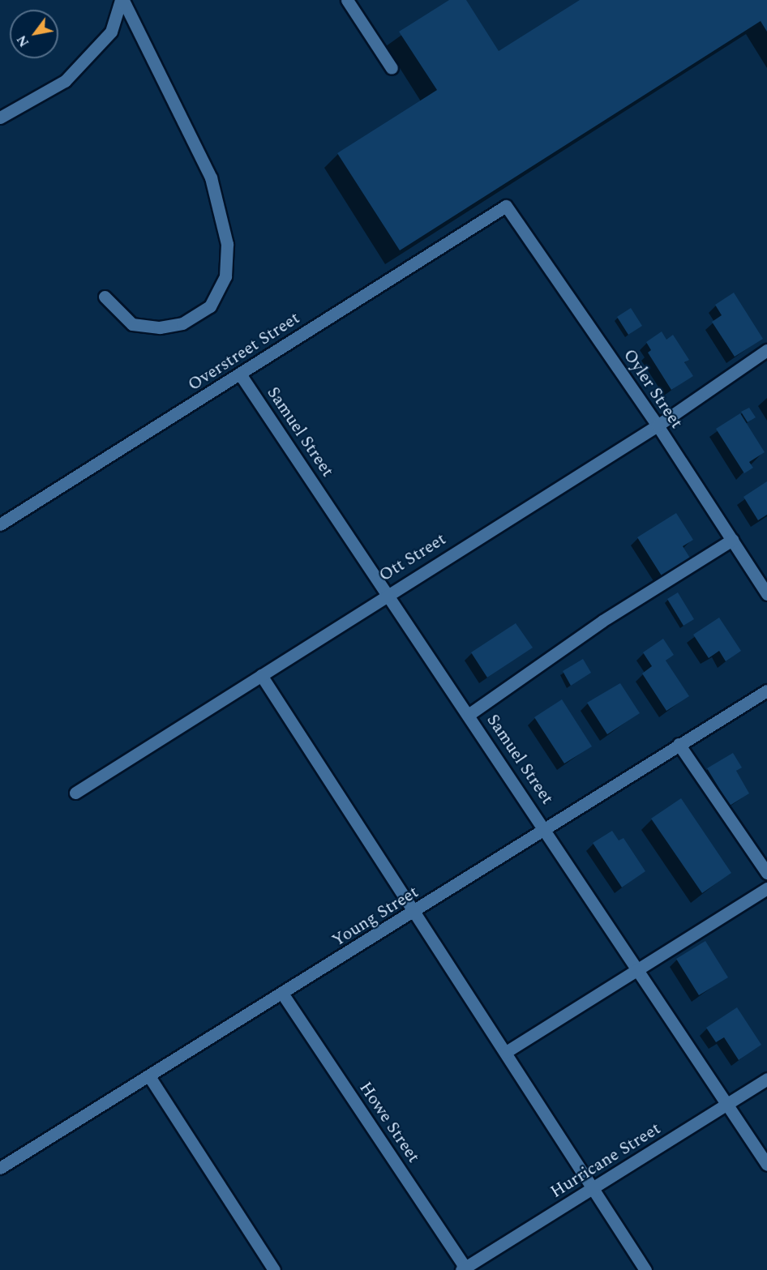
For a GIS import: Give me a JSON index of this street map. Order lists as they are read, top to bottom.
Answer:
{
  "streets": {
    "street": [
      "Overstreet Street",
      "Oyler Street",
      "Samuel Street",
      "Ott Street",
      "Young Street",
      "Howe Street",
      "Hurricane Street"
    ]
  },
  "crossings": [
    ["Overstreet Street", "Oyler Street"],
    ["Overstreet Street", "Samuel Street"],
    ["Oyler Street", "Ott Street"],
    ["Samuel Street", "Ott Street"],
    ["Samuel Street", "Young Street"],
    ["Samuel Street", "Hurricane Street"],
    ["Young Street", "Howe Street"],
    ["Howe Street", "Hurricane Street"]
  ],
  "north": "bottom left"
}
